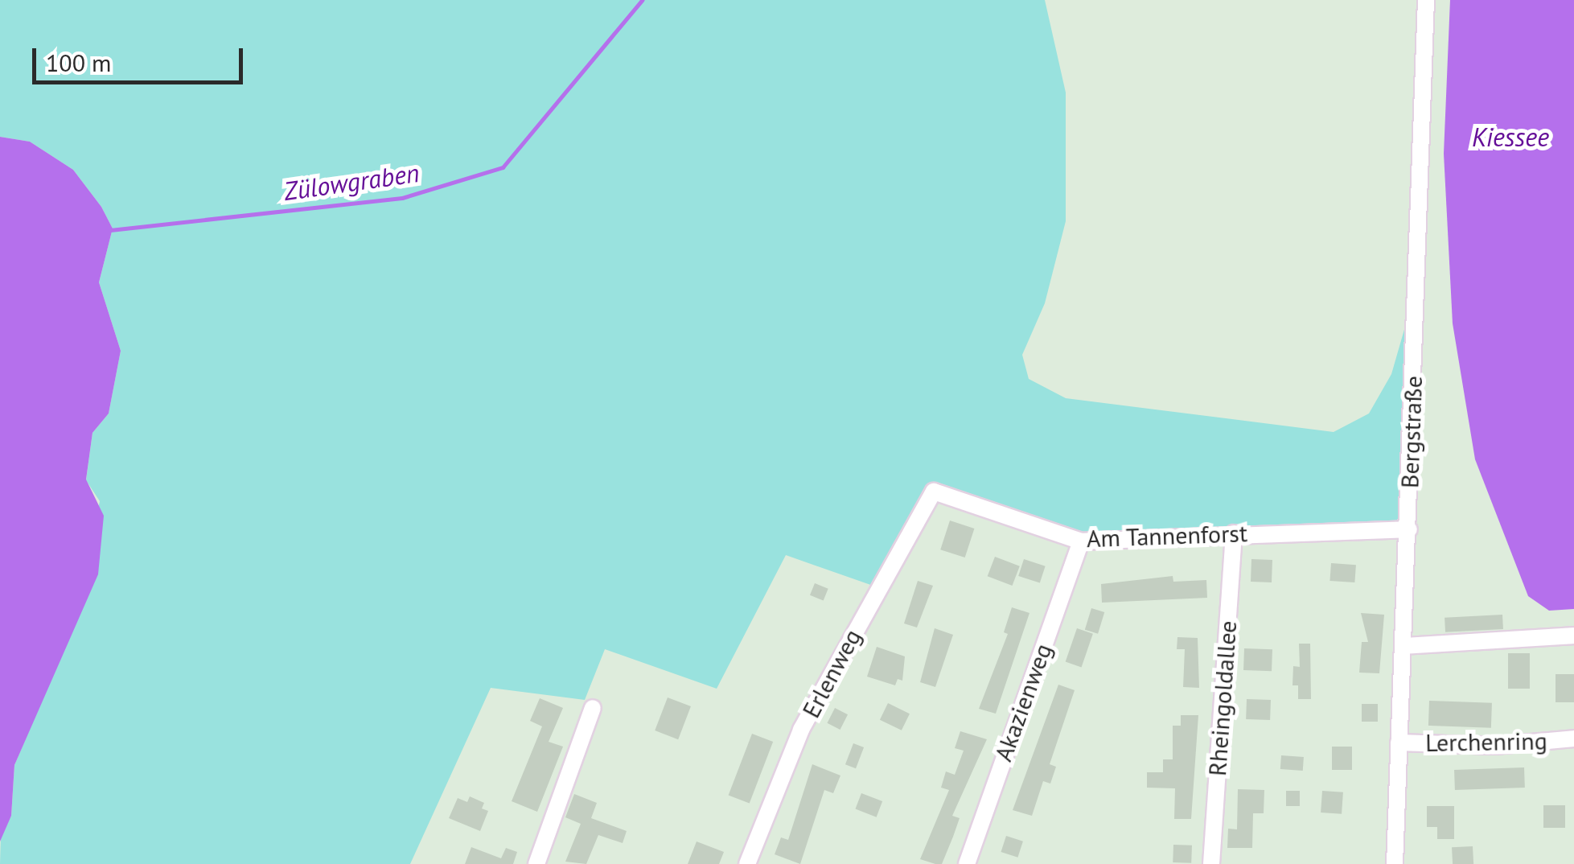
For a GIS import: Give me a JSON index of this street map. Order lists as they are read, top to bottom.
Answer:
{
  "streets": {
    "street": [
      "Bergstraße",
      "Am Tannenforst",
      "Erlenweg",
      "Rheingoldallee",
      "Akazienweg",
      "Lerchenring"
    ]
  },
  "crossings": [
    ["Bergstraße", "Am Tannenforst"],
    ["Bergstraße", "Lerchenring"],
    ["Am Tannenforst", "Erlenweg"],
    ["Am Tannenforst", "Rheingoldallee"],
    ["Am Tannenforst", "Akazienweg"]
  ],
  "water": ["Kiessee", "Zülowgraben"],
  "scale_bar": "100 m"
}
